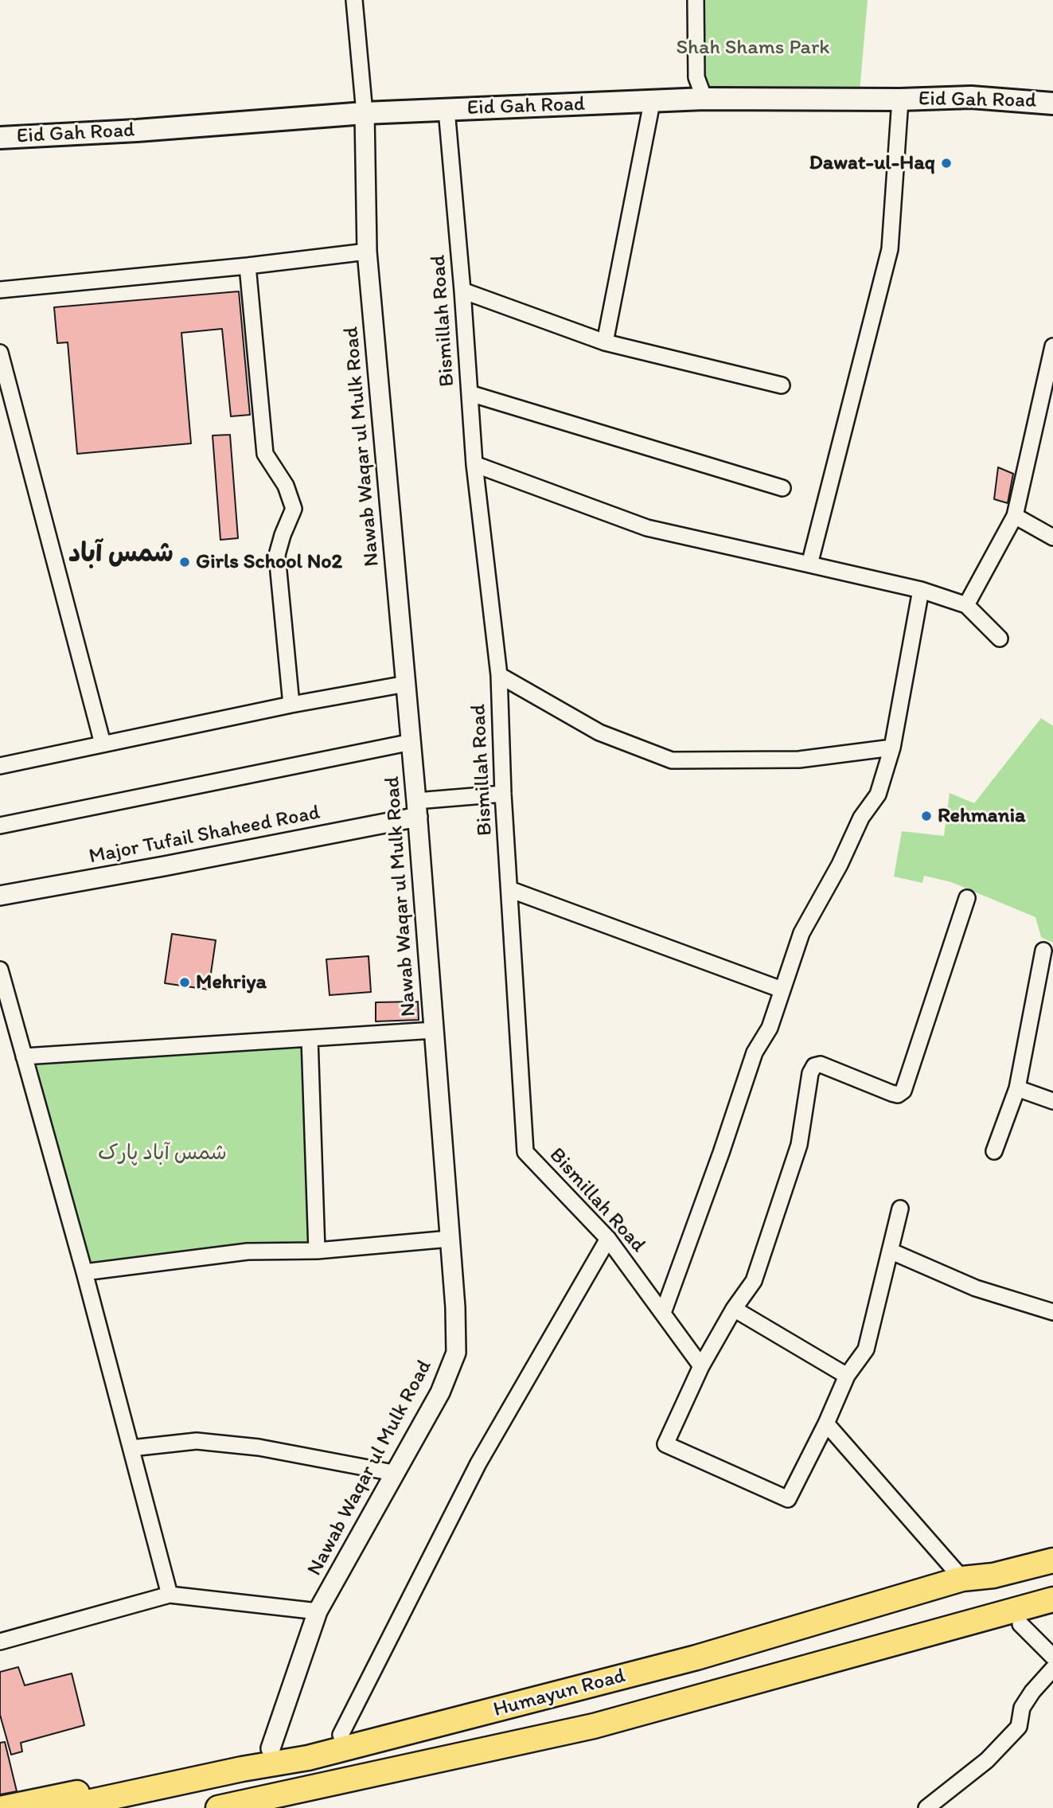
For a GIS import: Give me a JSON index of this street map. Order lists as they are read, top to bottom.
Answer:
{
  "streets": {
    "main road": ["Eid Gah Road", "Humayun Road"],
    "street": ["Bismillah Road", "Nawab Waqar ul Mulk Road", "Major Tufail Shaheed Road"]
  },
  "crossings": [
    ["Eid Gah Road", "Bismillah Road"],
    ["Eid Gah Road", "Nawab Waqar ul Mulk Road"],
    ["Nawab Waqar ul Mulk Road", "Major Tufail Shaheed Road"]
  ],
  "districts": ["شمس آباد"],
  "parks": ["Shah Shams Park", "شمس آباد پارک"],
  "places": [
    "Dawat-ul-Haq",
    "Girls School No2",
    "Rehmania",
    "Mehriya"
  ]
}
